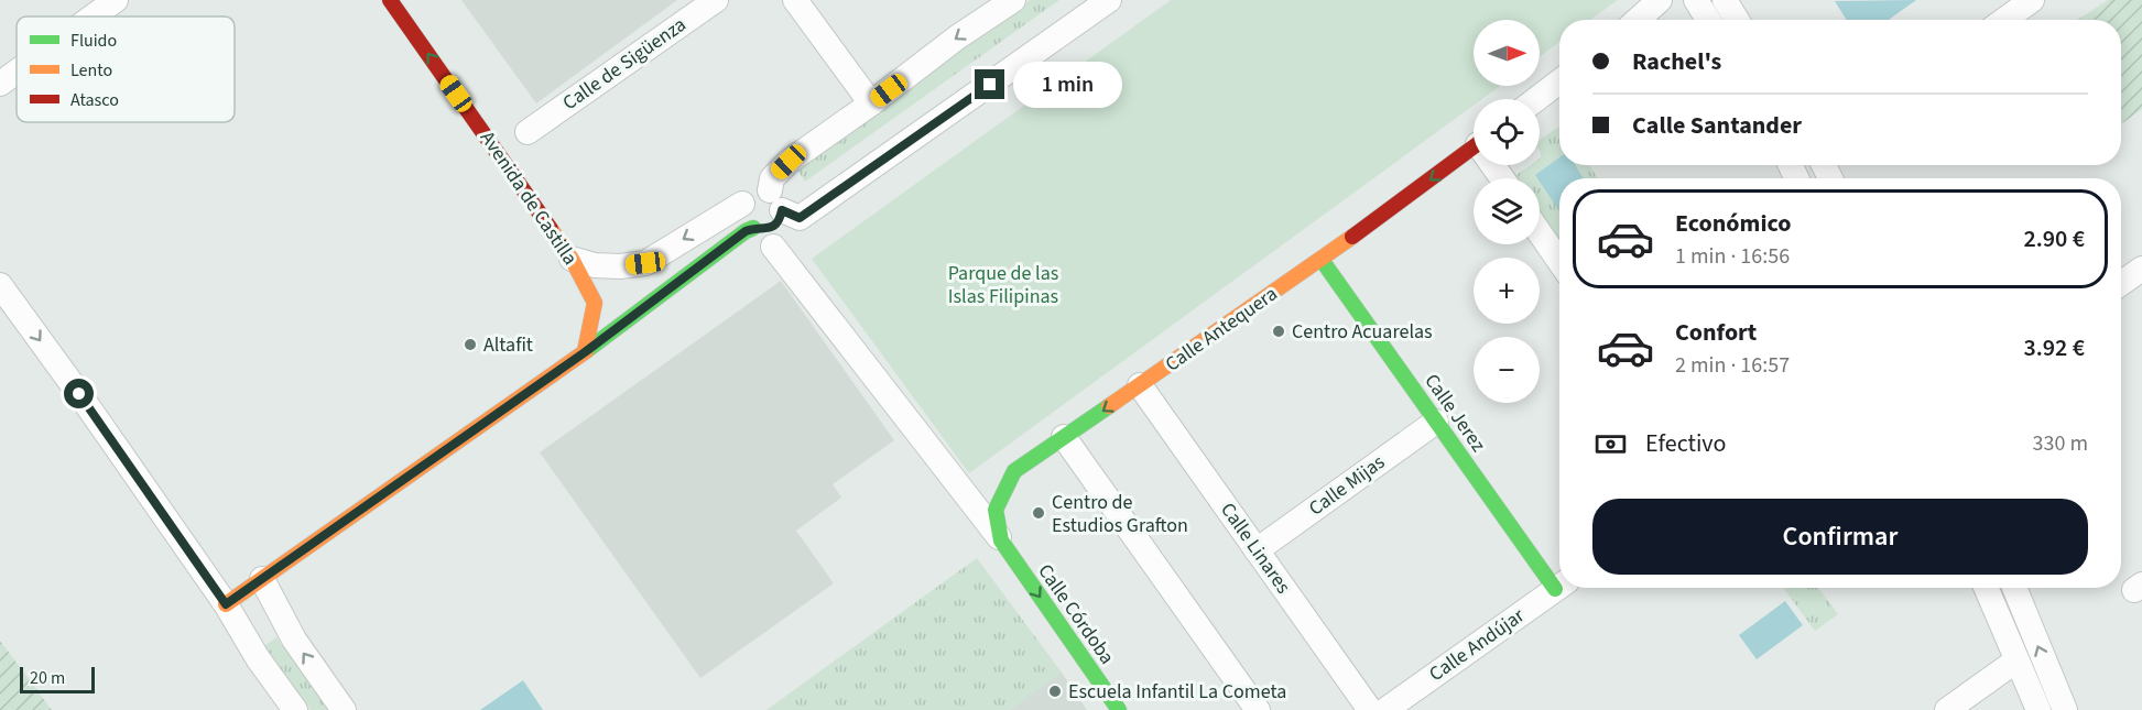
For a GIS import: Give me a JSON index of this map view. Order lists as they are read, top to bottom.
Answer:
{
  "streets": {
    "street": [
      "Calle de Sigüenza",
      "Avenida de Castilla",
      "Calle Antequera",
      "Calle Jerez",
      "Calle Mijas",
      "Calle Linares",
      "Calle Córdoba",
      "Calle Andújar"
    ]
  },
  "crossings": [
    ["Calle Antequera", "Calle Jerez"],
    ["Calle Antequera", "Calle Linares"],
    ["Calle Antequera", "Calle Córdoba"],
    ["Calle Jerez", "Calle Mijas"],
    ["Calle Mijas", "Calle Linares"]
  ],
  "one_way": ["Avenida de Castilla", "Calle Antequera"],
  "parks": ["Parque de las Islas Filipinas"],
  "places": [
    "Centro Acuarelas",
    "Altafit",
    "Centro de Estudios Grafton",
    "Escuela Infantil La Cometa"
  ],
  "legend": ["Fluido", "Lento", "Atasco"],
  "scale_bar": "20 m",
  "north": "right",
  "page": {
    "map_buttons": ["+", "−"],
    "banner": ["Rachel's", "Calle Santander"],
    "bubble": "1 min",
    "list": [
      {
        "name": "Económico",
        "note": "1 min · 16:56",
        "value": "2.90 €"
      },
      {
        "name": "Confort",
        "note": "2 min · 16:57",
        "value": "3.92 €"
      }
    ],
    "pay": ["Efectivo", "330 m"],
    "buttons": "Confirmar",
    "scale": "20 m"
  }
}
